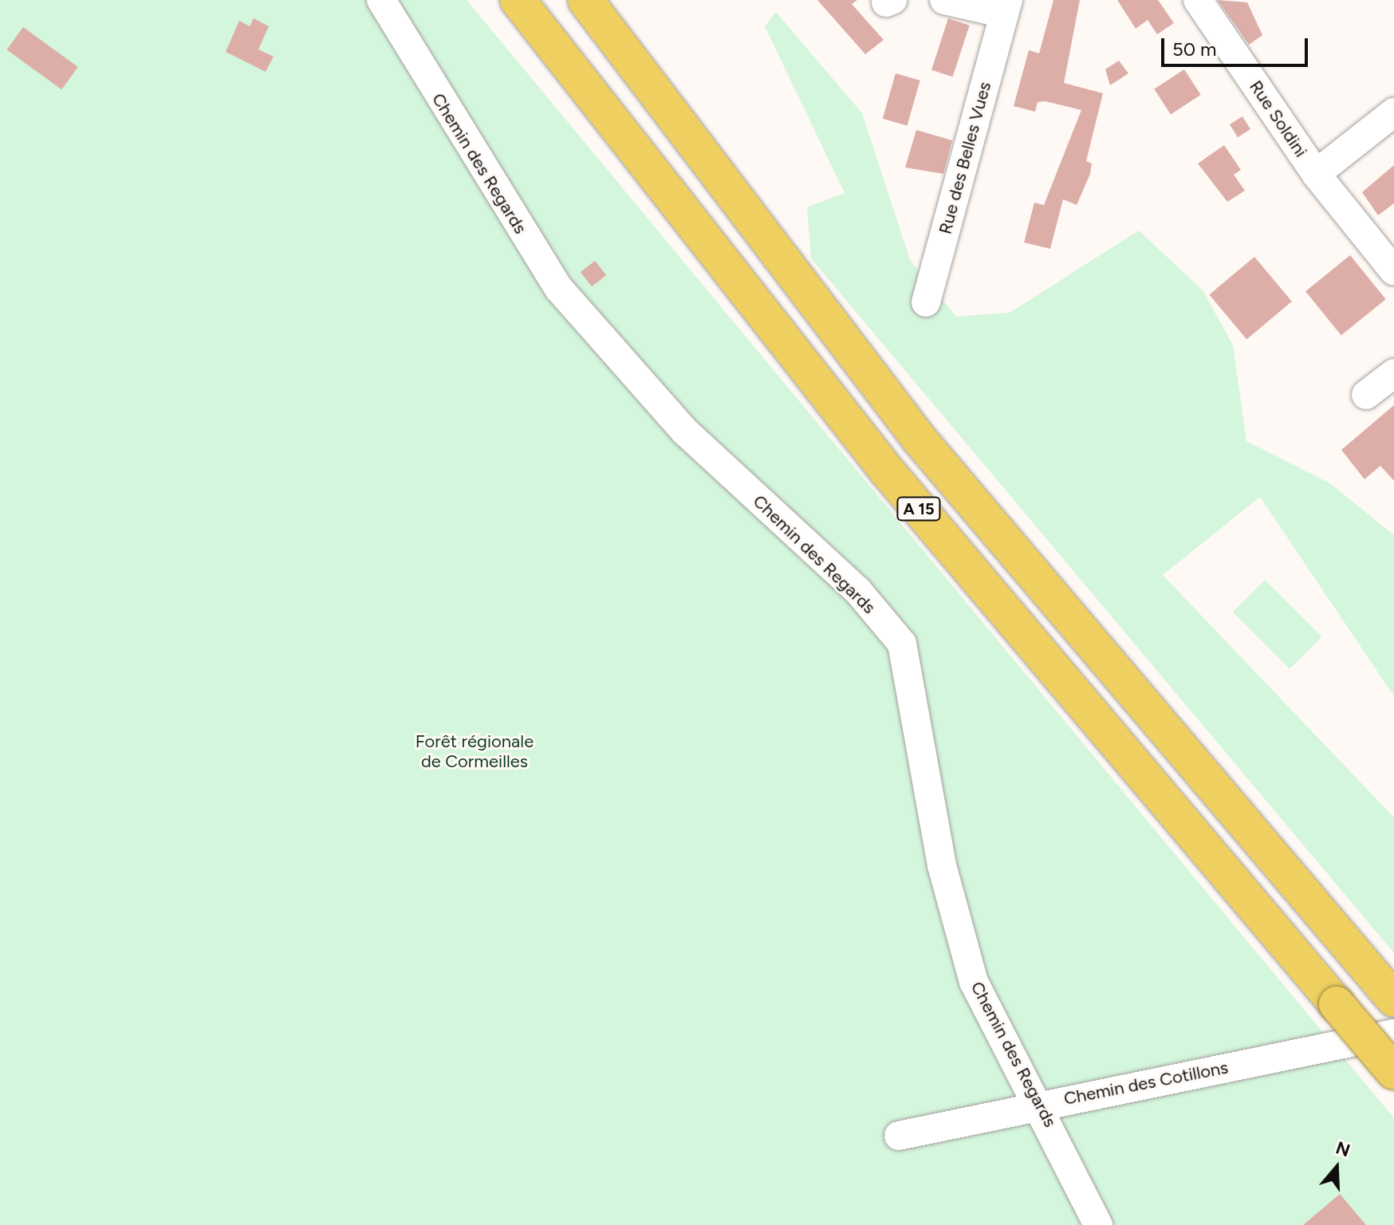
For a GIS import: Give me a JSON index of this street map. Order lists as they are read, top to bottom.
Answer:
{
  "streets": {
    "highway": ["A 15"],
    "street": [
      "Rue Soldini",
      "Rue des Belles Vues",
      "Chemin des Regards",
      "Chemin des Cotillons"
    ]
  },
  "crossings": [
    ["Chemin des Regards", "Chemin des Cotillons"]
  ],
  "parks": ["Forêt régionale de Cormeilles"],
  "scale_bar": "50 m",
  "north": "top"
}
